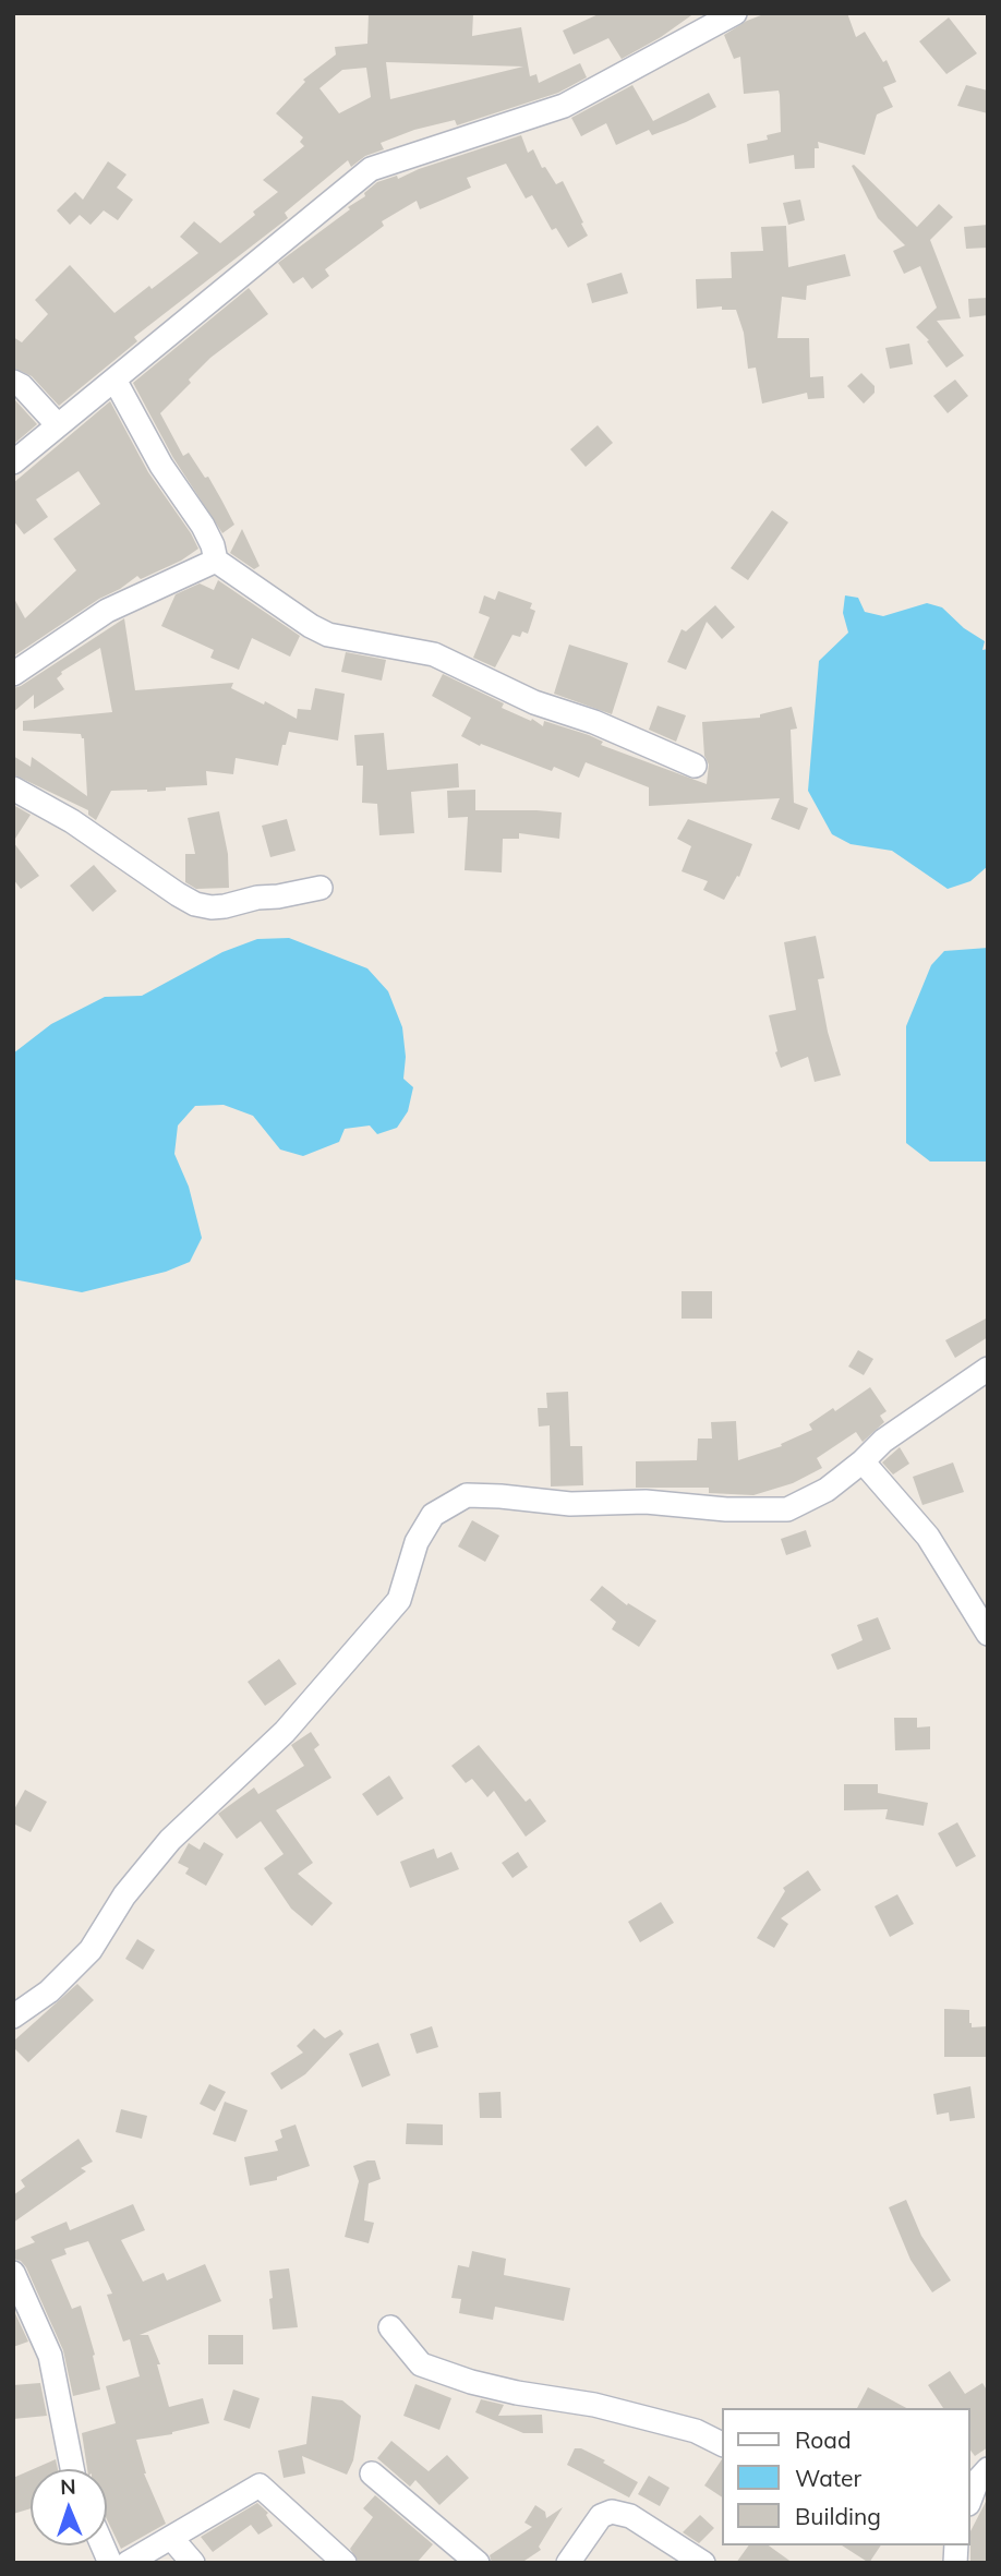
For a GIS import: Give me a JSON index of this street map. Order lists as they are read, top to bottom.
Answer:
{
  "legend": ["Road", "Water", "Building"],
  "north": "top"
}
